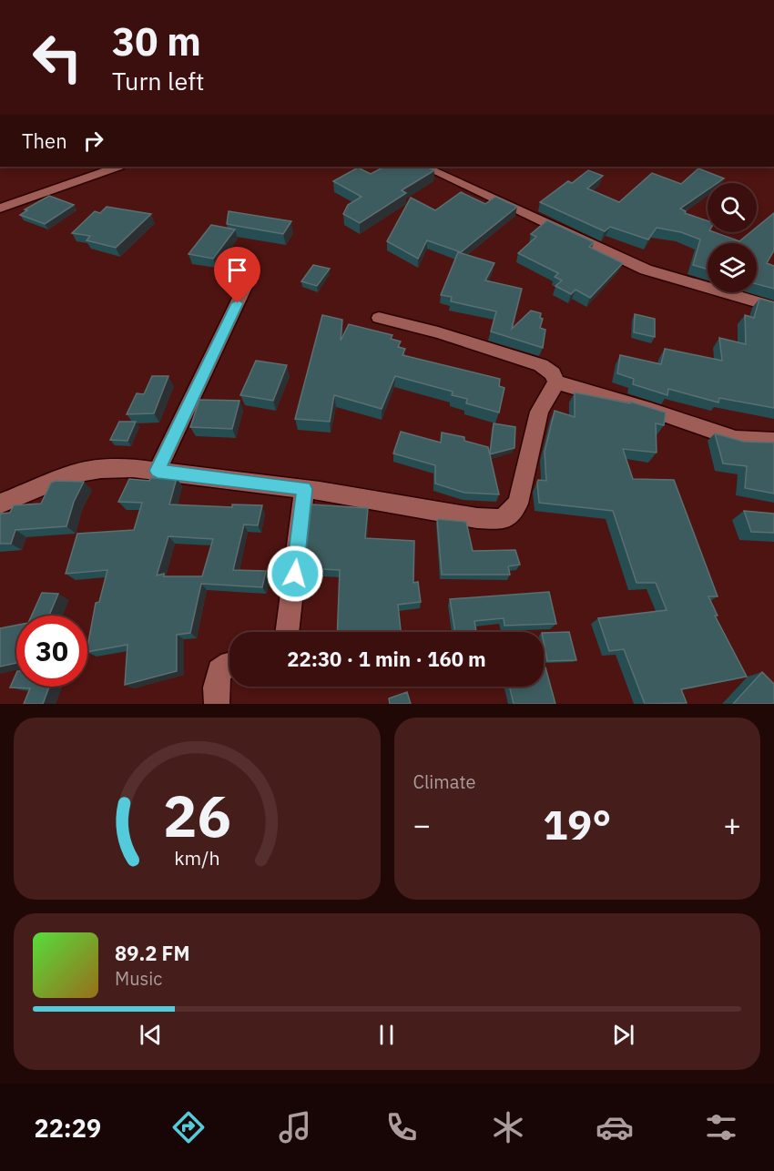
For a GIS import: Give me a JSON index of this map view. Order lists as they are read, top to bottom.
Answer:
{
  "page": {
    "turn": ["30 m", "Turn left"],
    "then": "Then",
    "limit": "30",
    "trip": "22:30 · 1 min · 160 m",
    "tile": "Climate",
    "heat": ["−", "19°", "+"],
    "song": ["89.2 FM", "Music"],
    "tabs": "22:29",
    "gauge": ["26", "km/h"]
  }
}
